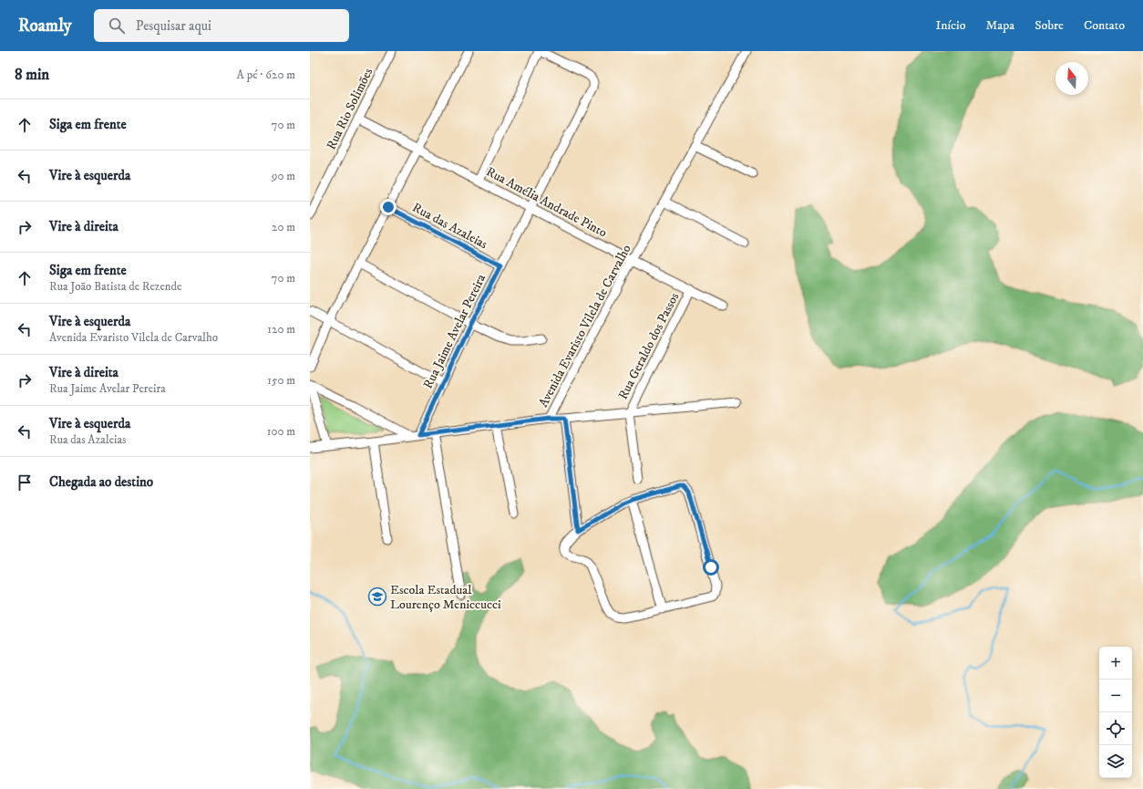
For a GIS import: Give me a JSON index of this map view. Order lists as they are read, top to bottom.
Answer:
{
  "streets": {
    "street": [
      "Rua Rio Solimões",
      "Rua Amélia Andrade Pinto",
      "Rua das Azaleias",
      "Avenida Evaristo Vilela de Carvalho",
      "Rua Jaime Avelar Pereira",
      "Rua Geraldo dos Passos"
    ]
  },
  "crossings": [
    ["Rua Rio Solimões", "Rua Amélia Andrade Pinto"],
    ["Rua Amélia Andrade Pinto", "Avenida Evaristo Vilela de Carvalho"],
    ["Rua Amélia Andrade Pinto", "Rua Jaime Avelar Pereira"],
    ["Rua Amélia Andrade Pinto", "Rua Geraldo dos Passos"],
    ["Rua das Azaleias", "Rua Jaime Avelar Pereira"],
    ["Avenida Evaristo Vilela de Carvalho", "Rua Jaime Avelar Pereira"]
  ],
  "places": {
    "school or university": ["Escola Estadual Lourenço Meniccucci"]
  },
  "north": "top",
  "page": {
    "header": "Roamly",
    "search": "Pesquisar aqui",
    "nav": [
      "Início",
      "Mapa",
      "Sobre",
      "Contato"
    ],
    "heading": ["8 min", "A pé · 620 m"],
    "list": [
      ["Siga em frente", "70 m"],
      ["Vire à esquerda", "90 m"],
      ["Vire à direita", "20 m"],
      ["Siga em frente", "Rua João Batista de Rezende", "70 m"],
      ["Vire à esquerda", "Avenida Evaristo Vilela de Carvalho", "120 m"],
      ["Vire à direita", "Rua Jaime Avelar Pereira", "150 m"],
      ["Vire à esquerda", "Rua das Azaleias", "100 m"],
      "Chegada ao destino"
    ],
    "map_buttons": ["+", "−"]
  }
}
